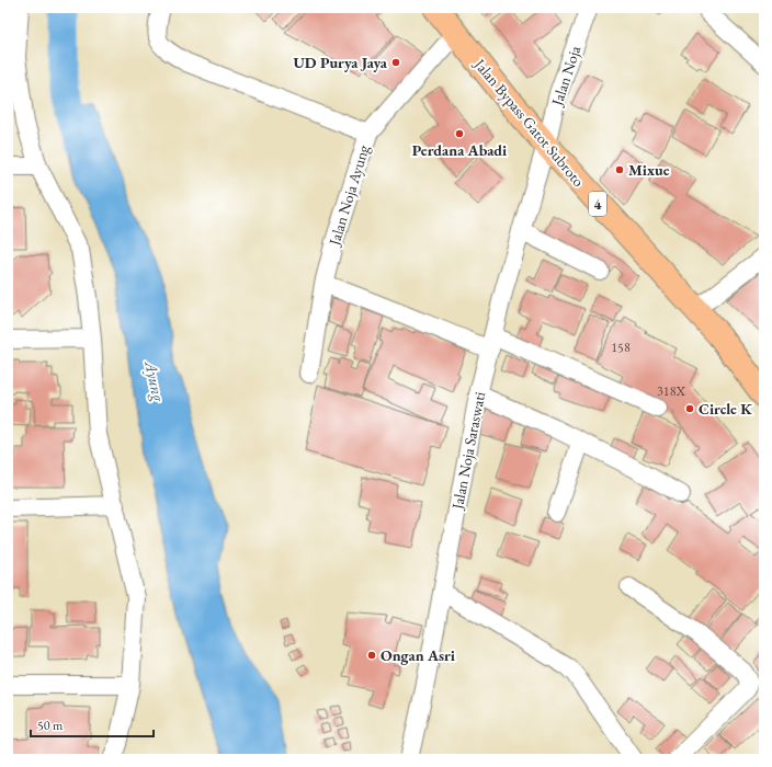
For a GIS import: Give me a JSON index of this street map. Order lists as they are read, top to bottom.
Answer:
{
  "streets": {
    "highway": ["Jalan Bypass Gatot Subroto", "4"],
    "street": ["Jalan Noja", "Jalan Noja Ayung", "Jalan Noja Saraswati"]
  },
  "crossings": [
    ["Jalan Noja", "Jalan Bypass Gatot Subroto"],
    ["Jalan Noja", "Jalan Noja Saraswati"],
    ["Jalan Bypass Gatot Subroto", "Jalan Noja Ayung"],
    ["Jalan Bypass Gatot Subroto", "Jalan Noja Saraswati"]
  ],
  "water": ["Ayung"],
  "places": [
    "UD Purya Jaya",
    "Perdana Abadi",
    "Mixue",
    "Circle K",
    "Ongan Asri"
  ],
  "house_numbers": ["158", "318X"],
  "scale_bar": "50 m"
}
